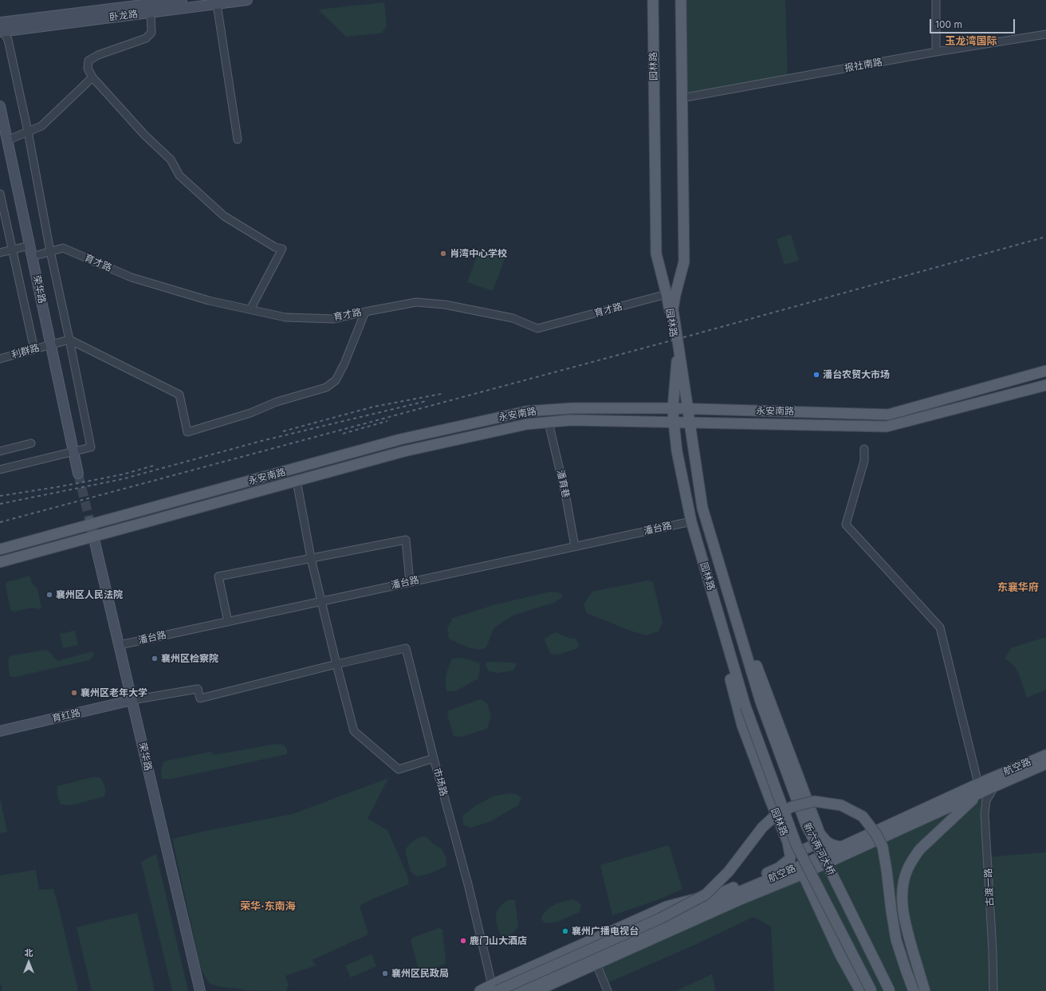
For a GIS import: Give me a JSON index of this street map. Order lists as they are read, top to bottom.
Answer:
{
  "streets": {
    "main road": [
      "卧龙路",
      "园林路",
      "荣华路",
      "永安南路",
      "育红路",
      "航空路",
      "新六两河大桥"
    ],
    "street": [
      "报社南路",
      "育才路",
      "利群路",
      "潘育巷",
      "潘台路",
      "市场路",
      "古渡一路"
    ]
  },
  "crossings": [
    ["报社南路", "园林路"],
    ["园林路", "育才路"],
    ["园林路", "永安南路"],
    ["园林路", "潘台路"],
    ["园林路", "航空路"],
    ["园林路", "新六两河大桥"],
    ["育才路", "荣华路"],
    ["荣华路", "利群路"],
    ["荣华路", "永安南路"],
    ["荣华路", "潘台路"],
    ["荣华路", "育红路"],
    ["永安南路", "潘育巷"],
    ["潘育巷", "潘台路"],
    ["航空路", "古渡一路"]
  ],
  "districts": ["玉龙湾国际", "东襄华府", "荣华·东南海"],
  "places": [
    "肖湾中心学校",
    "潘台农贸大市场",
    "襄州区人民法院",
    "襄州区检察院",
    "襄州区老年大学",
    "襄州广播电视台",
    "鹿门山大酒店",
    "襄州区民政局"
  ],
  "scale_bar": "100 m",
  "north": "top"
}
